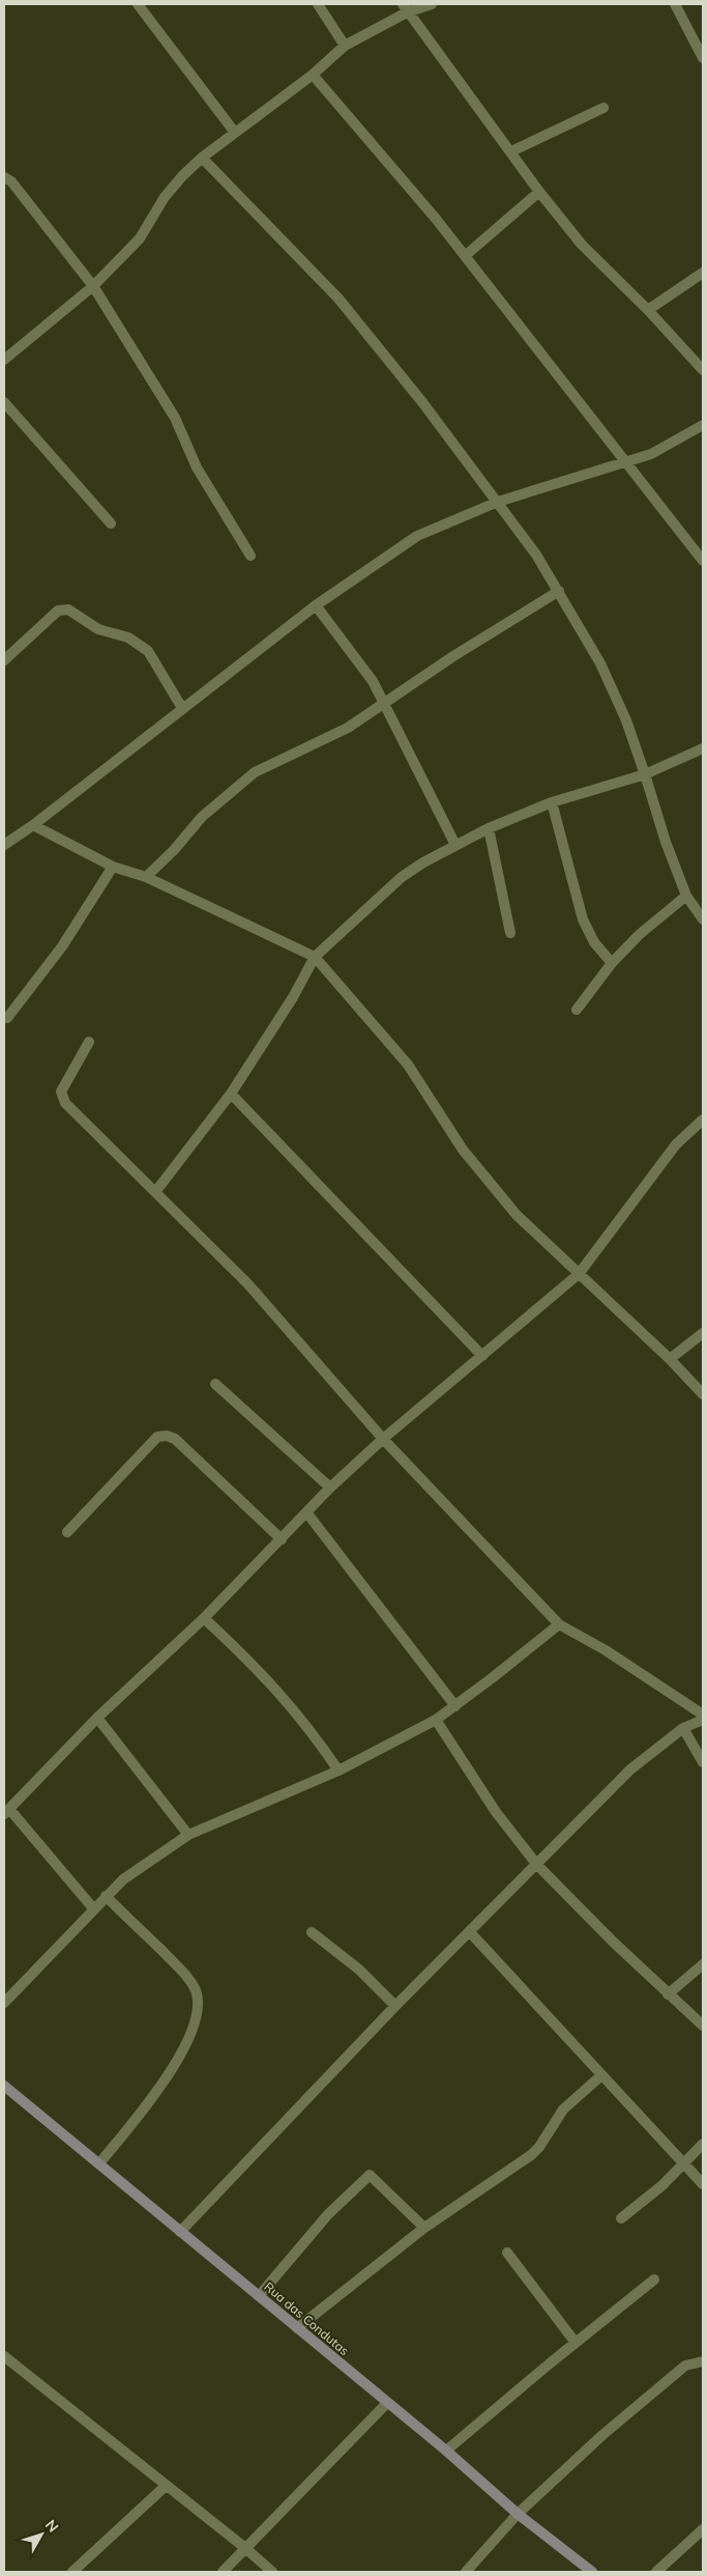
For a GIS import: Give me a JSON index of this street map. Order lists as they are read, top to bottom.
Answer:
{
  "streets": {
    "street": ["Rua das Condutas"]
  },
  "north": "top right"
}
